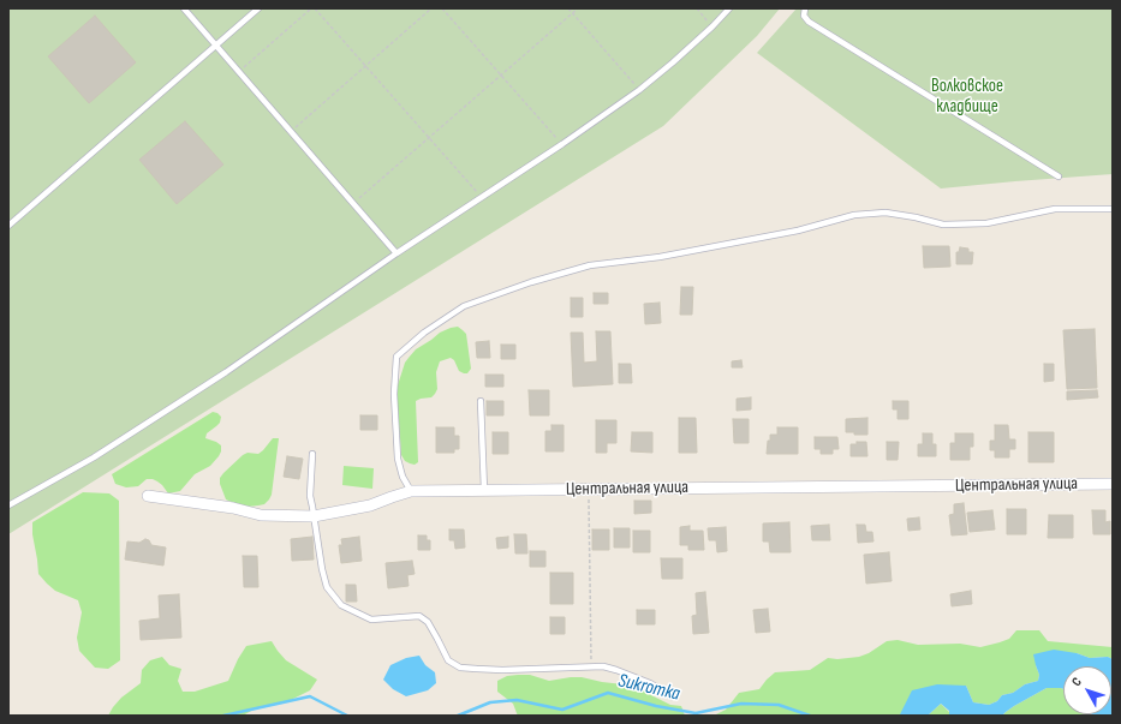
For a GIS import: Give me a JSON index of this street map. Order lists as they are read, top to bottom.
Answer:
{
  "streets": {
    "street": ["Центральная улица"]
  },
  "water": ["Sukromka"],
  "parks": ["Волковское кладбище"],
  "north": "top left"
}
